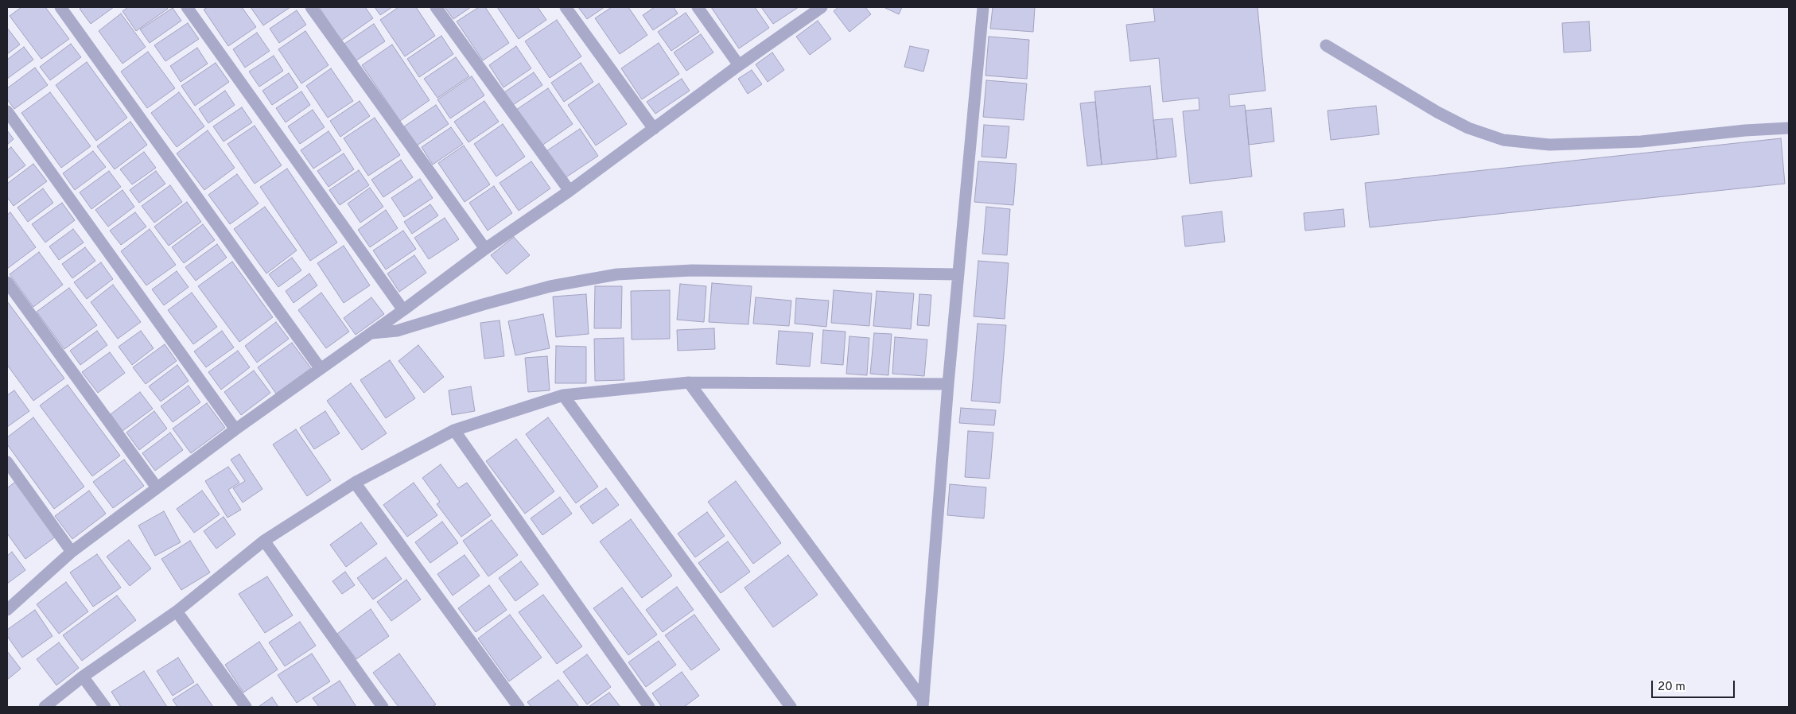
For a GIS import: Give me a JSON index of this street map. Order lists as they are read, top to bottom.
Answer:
{
  "scale_bar": "20 m"
}
